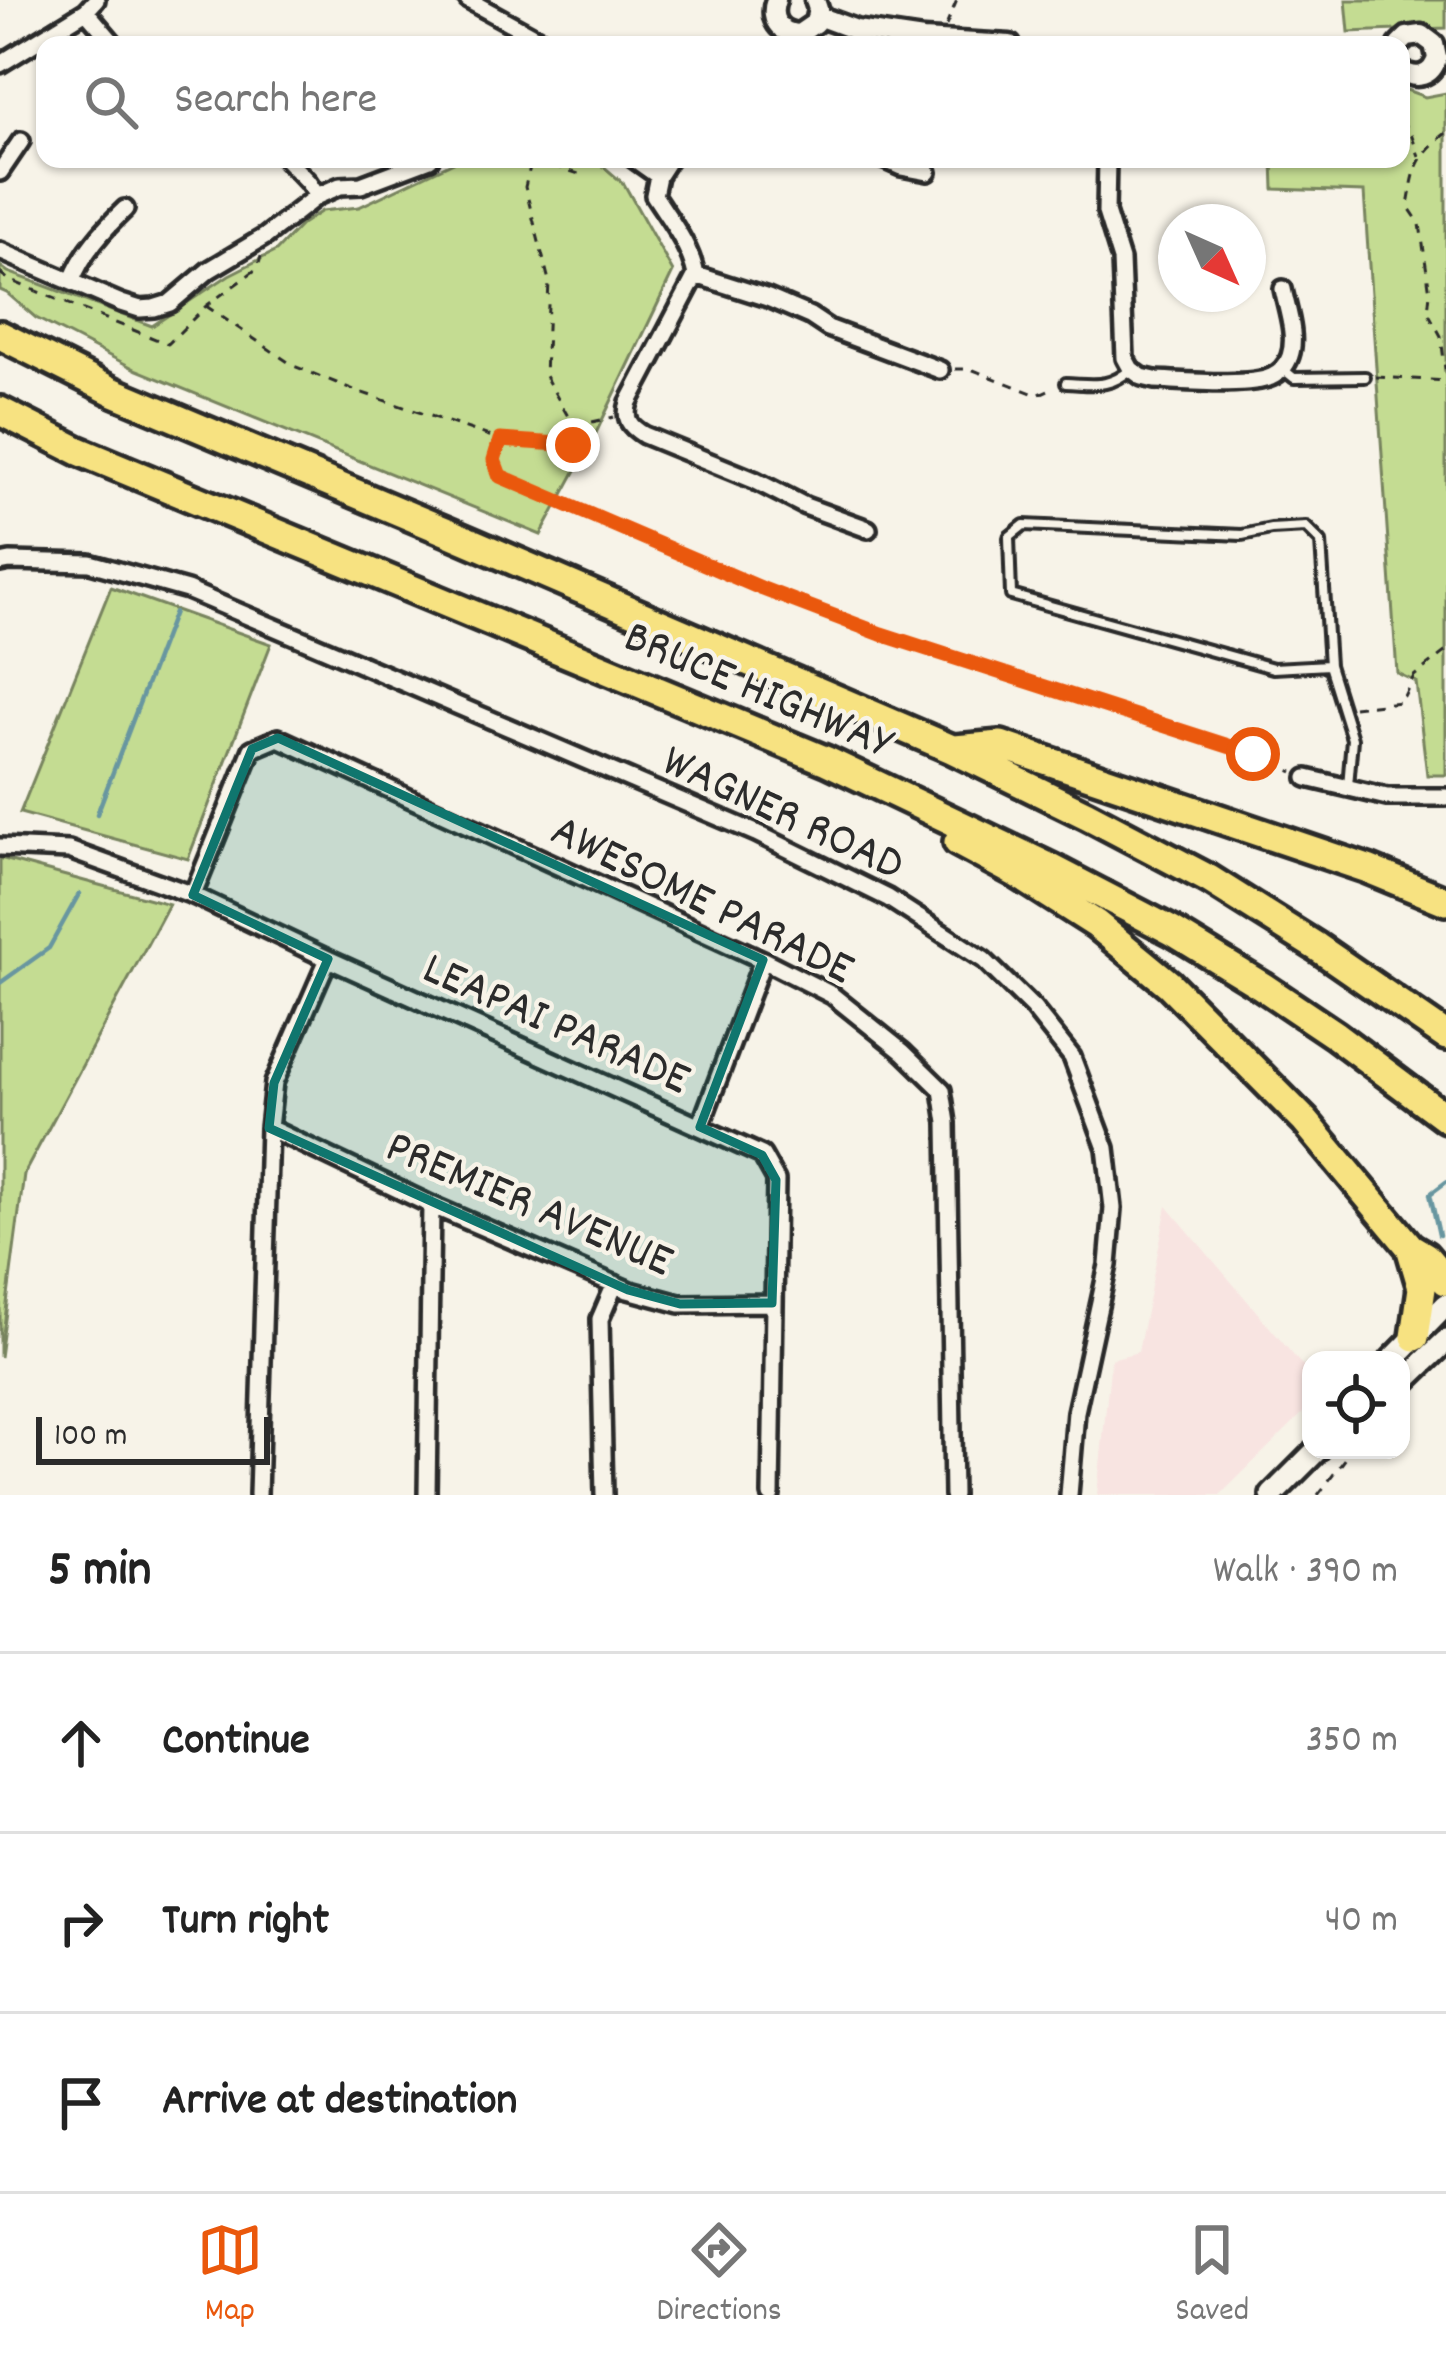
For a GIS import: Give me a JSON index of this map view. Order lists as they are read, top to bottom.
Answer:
{
  "streets": {
    "highway": ["BRUCE HIGHWAY"],
    "street": [
      "WAGNER ROAD",
      "AWESOME PARADE",
      "LEAPAI PARADE",
      "PREMIER AVENUE"
    ]
  },
  "crossings": [
    ["AWESOME PARADE", "LEAPAI PARADE"],
    ["LEAPAI PARADE", "PREMIER AVENUE"]
  ],
  "scale_bar": "100 m",
  "north": "bottom right",
  "page": {
    "search": "Search here",
    "scale": "100 m",
    "heading": ["5 min", "Walk · 390 m"],
    "list": [
      ["Continue", "350 m"],
      ["Turn right", "40 m"],
      "Arrive at destination"
    ],
    "nav": ["Map", "Directions", "Saved"]
  }
}
